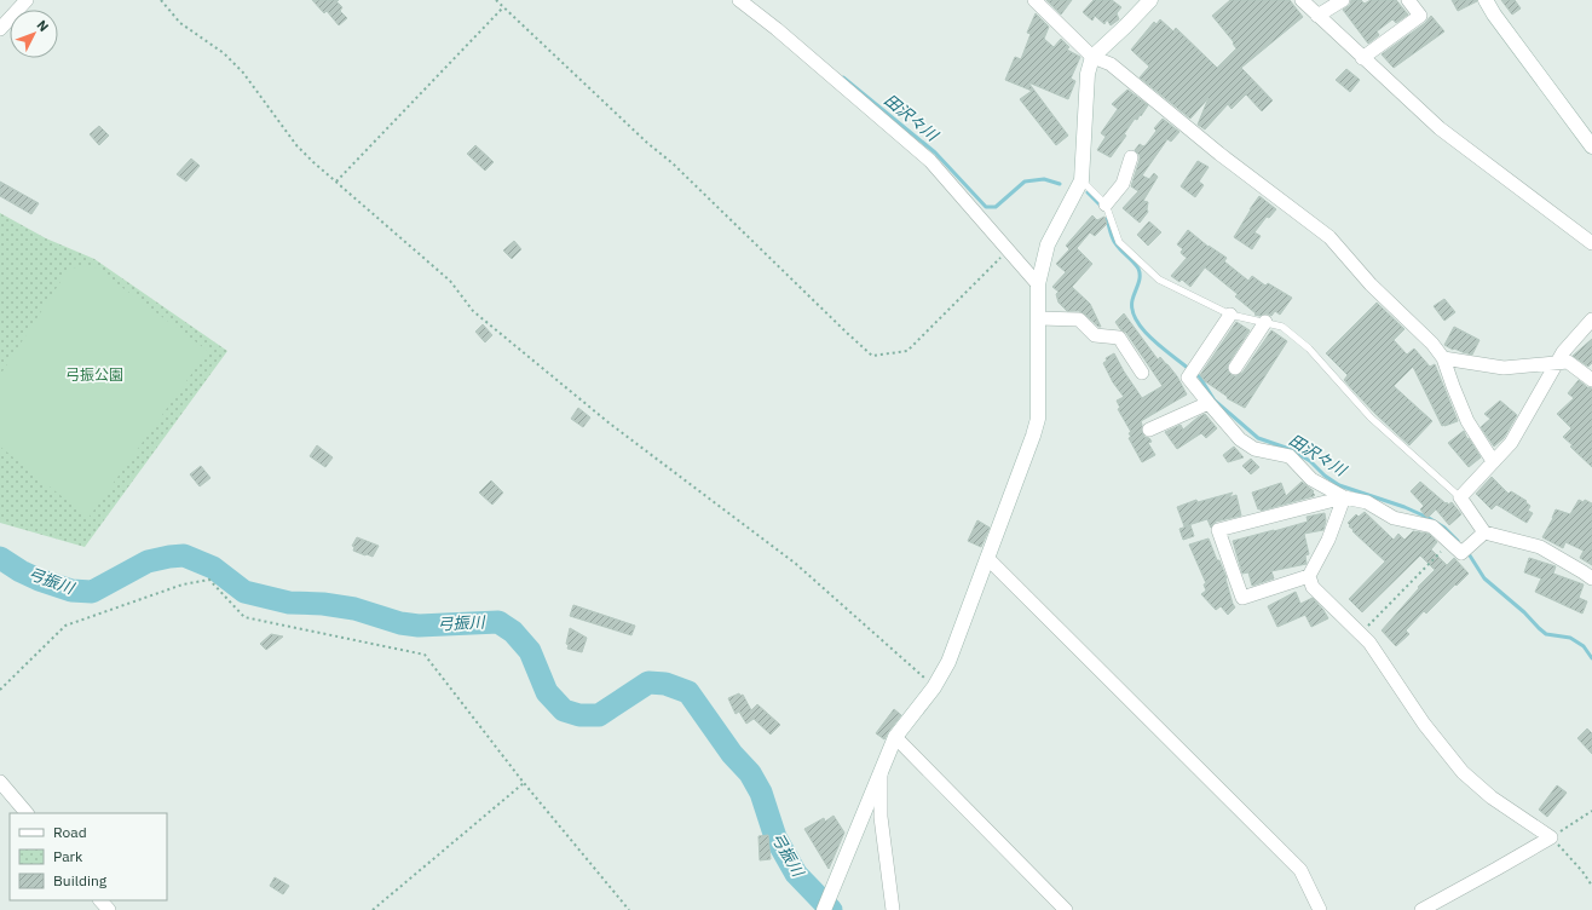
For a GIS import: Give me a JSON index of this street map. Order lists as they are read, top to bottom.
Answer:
{
  "water": ["田沢々川", "弓振川"],
  "parks": ["弓振公園"],
  "legend": ["Road", "Park", "Building"],
  "north": "top right"
}
